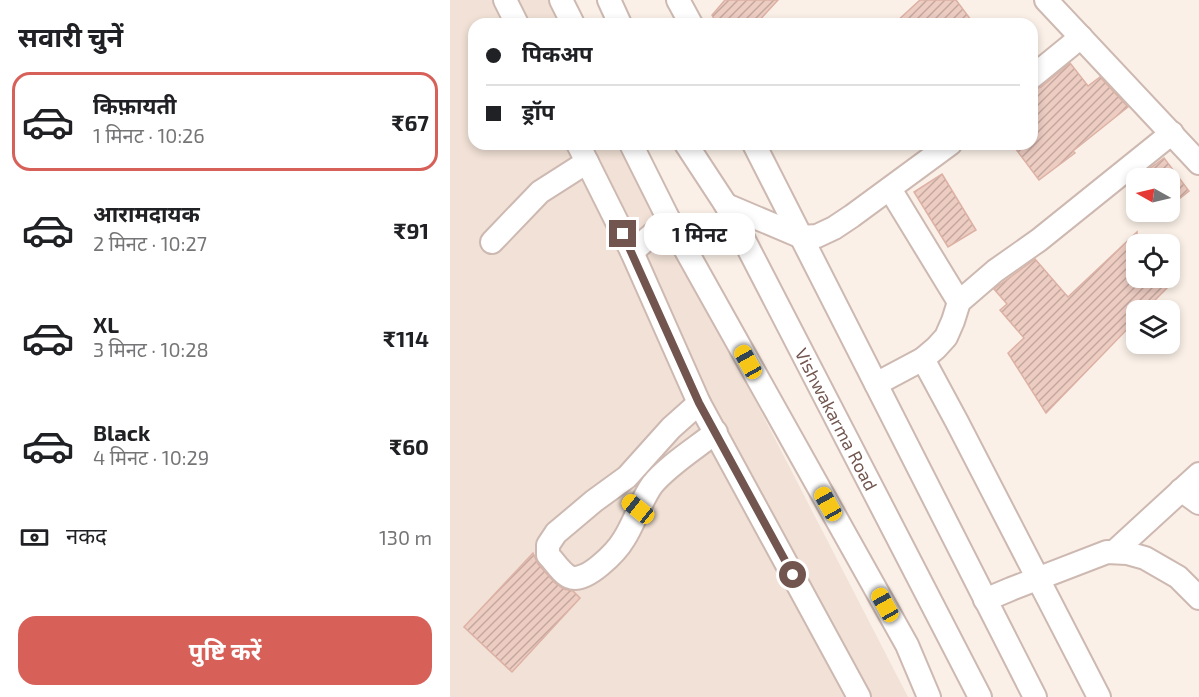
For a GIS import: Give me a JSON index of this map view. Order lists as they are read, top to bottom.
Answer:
{
  "streets": {
    "street": ["Vishwakarma Road"]
  },
  "north": "left",
  "page": {
    "heading": "सवारी चुनें",
    "banner": ["पिकअप", "ड्रॉप"],
    "list": [
      {
        "name": "किफ़ायती",
        "note": "1 मिनट · 10:26",
        "value": "₹67"
      },
      {
        "name": "आरामदायक",
        "note": "2 मिनट · 10:27",
        "value": "₹91"
      },
      {
        "name": "XL",
        "note": "3 मिनट · 10:28",
        "value": "₹114"
      },
      {
        "name": "Black",
        "note": "4 मिनट · 10:29",
        "value": "₹60"
      }
    ],
    "bubble": "1 मिनट",
    "pay": ["नकद", "130 m"],
    "buttons": "पुष्टि करें"
  }
}
